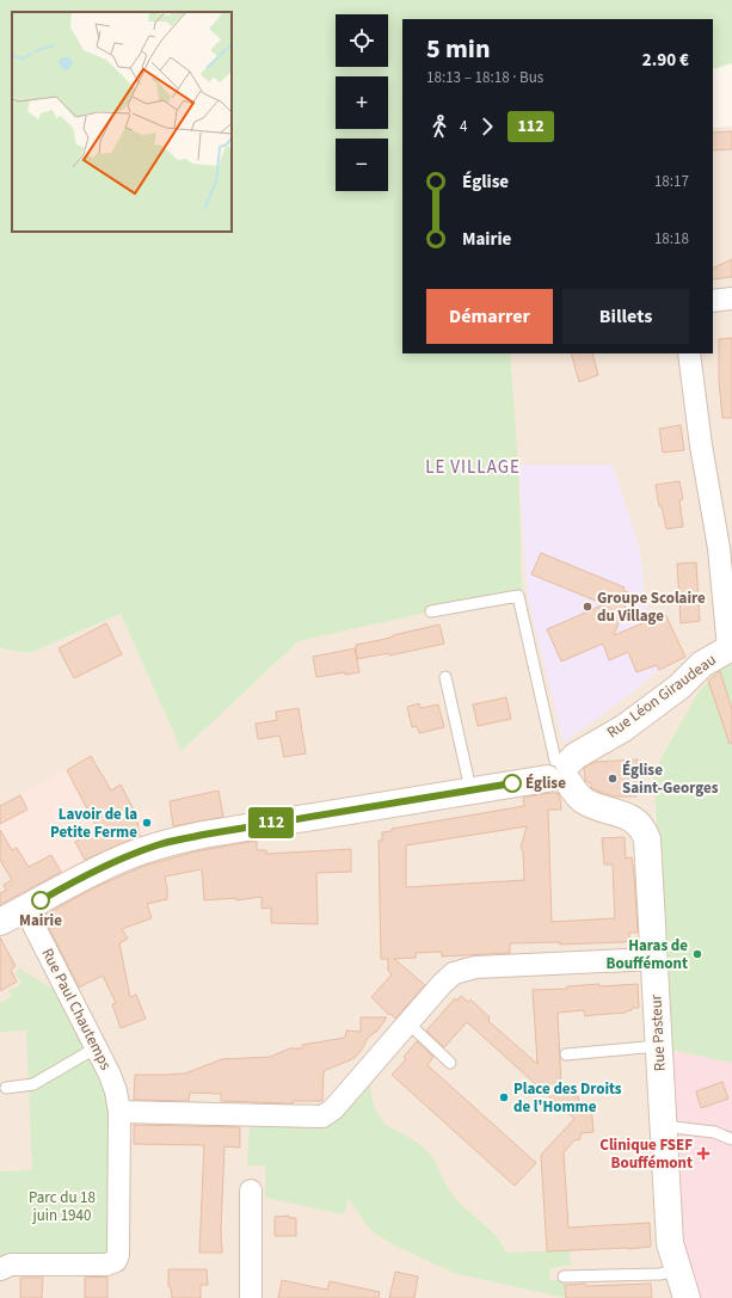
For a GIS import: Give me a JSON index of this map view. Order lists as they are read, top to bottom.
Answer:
{
  "streets": {
    "street": ["Rue Léon Giraudeau", "Rue Paul Chautemps", "Rue Pasteur"]
  },
  "crossings": [
    ["Rue Léon Giraudeau", "Rue Pasteur"]
  ],
  "districts": ["LE VILLAGE"],
  "parks": ["Parc du 18 juin 1940"],
  "places": {
    "other": [
      "Groupe Scolaire du Village",
      "Église Saint-Georges",
      "Église",
      "Lavoir de la Petite Ferme",
      "Mairie",
      "Haras de Bouffémont",
      "Place des Droits de l'Homme"
    ],
    "health": ["Clinique FSEF Bouffémont"]
  },
  "lines": ["bus line 112"],
  "page": {
    "on_map": "112",
    "map_buttons": ["+", "−"],
    "heading": ["5 min", "18:13 – 18:18 · Bus", "2.90 €"],
    "legs": ["4", "112"],
    "list": [
      {
        "name": "Église",
        "value": "18:17"
      },
      {
        "name": "Mairie",
        "value": "18:18"
      }
    ],
    "buttons": ["Démarrer", "Billets"]
  }
}
